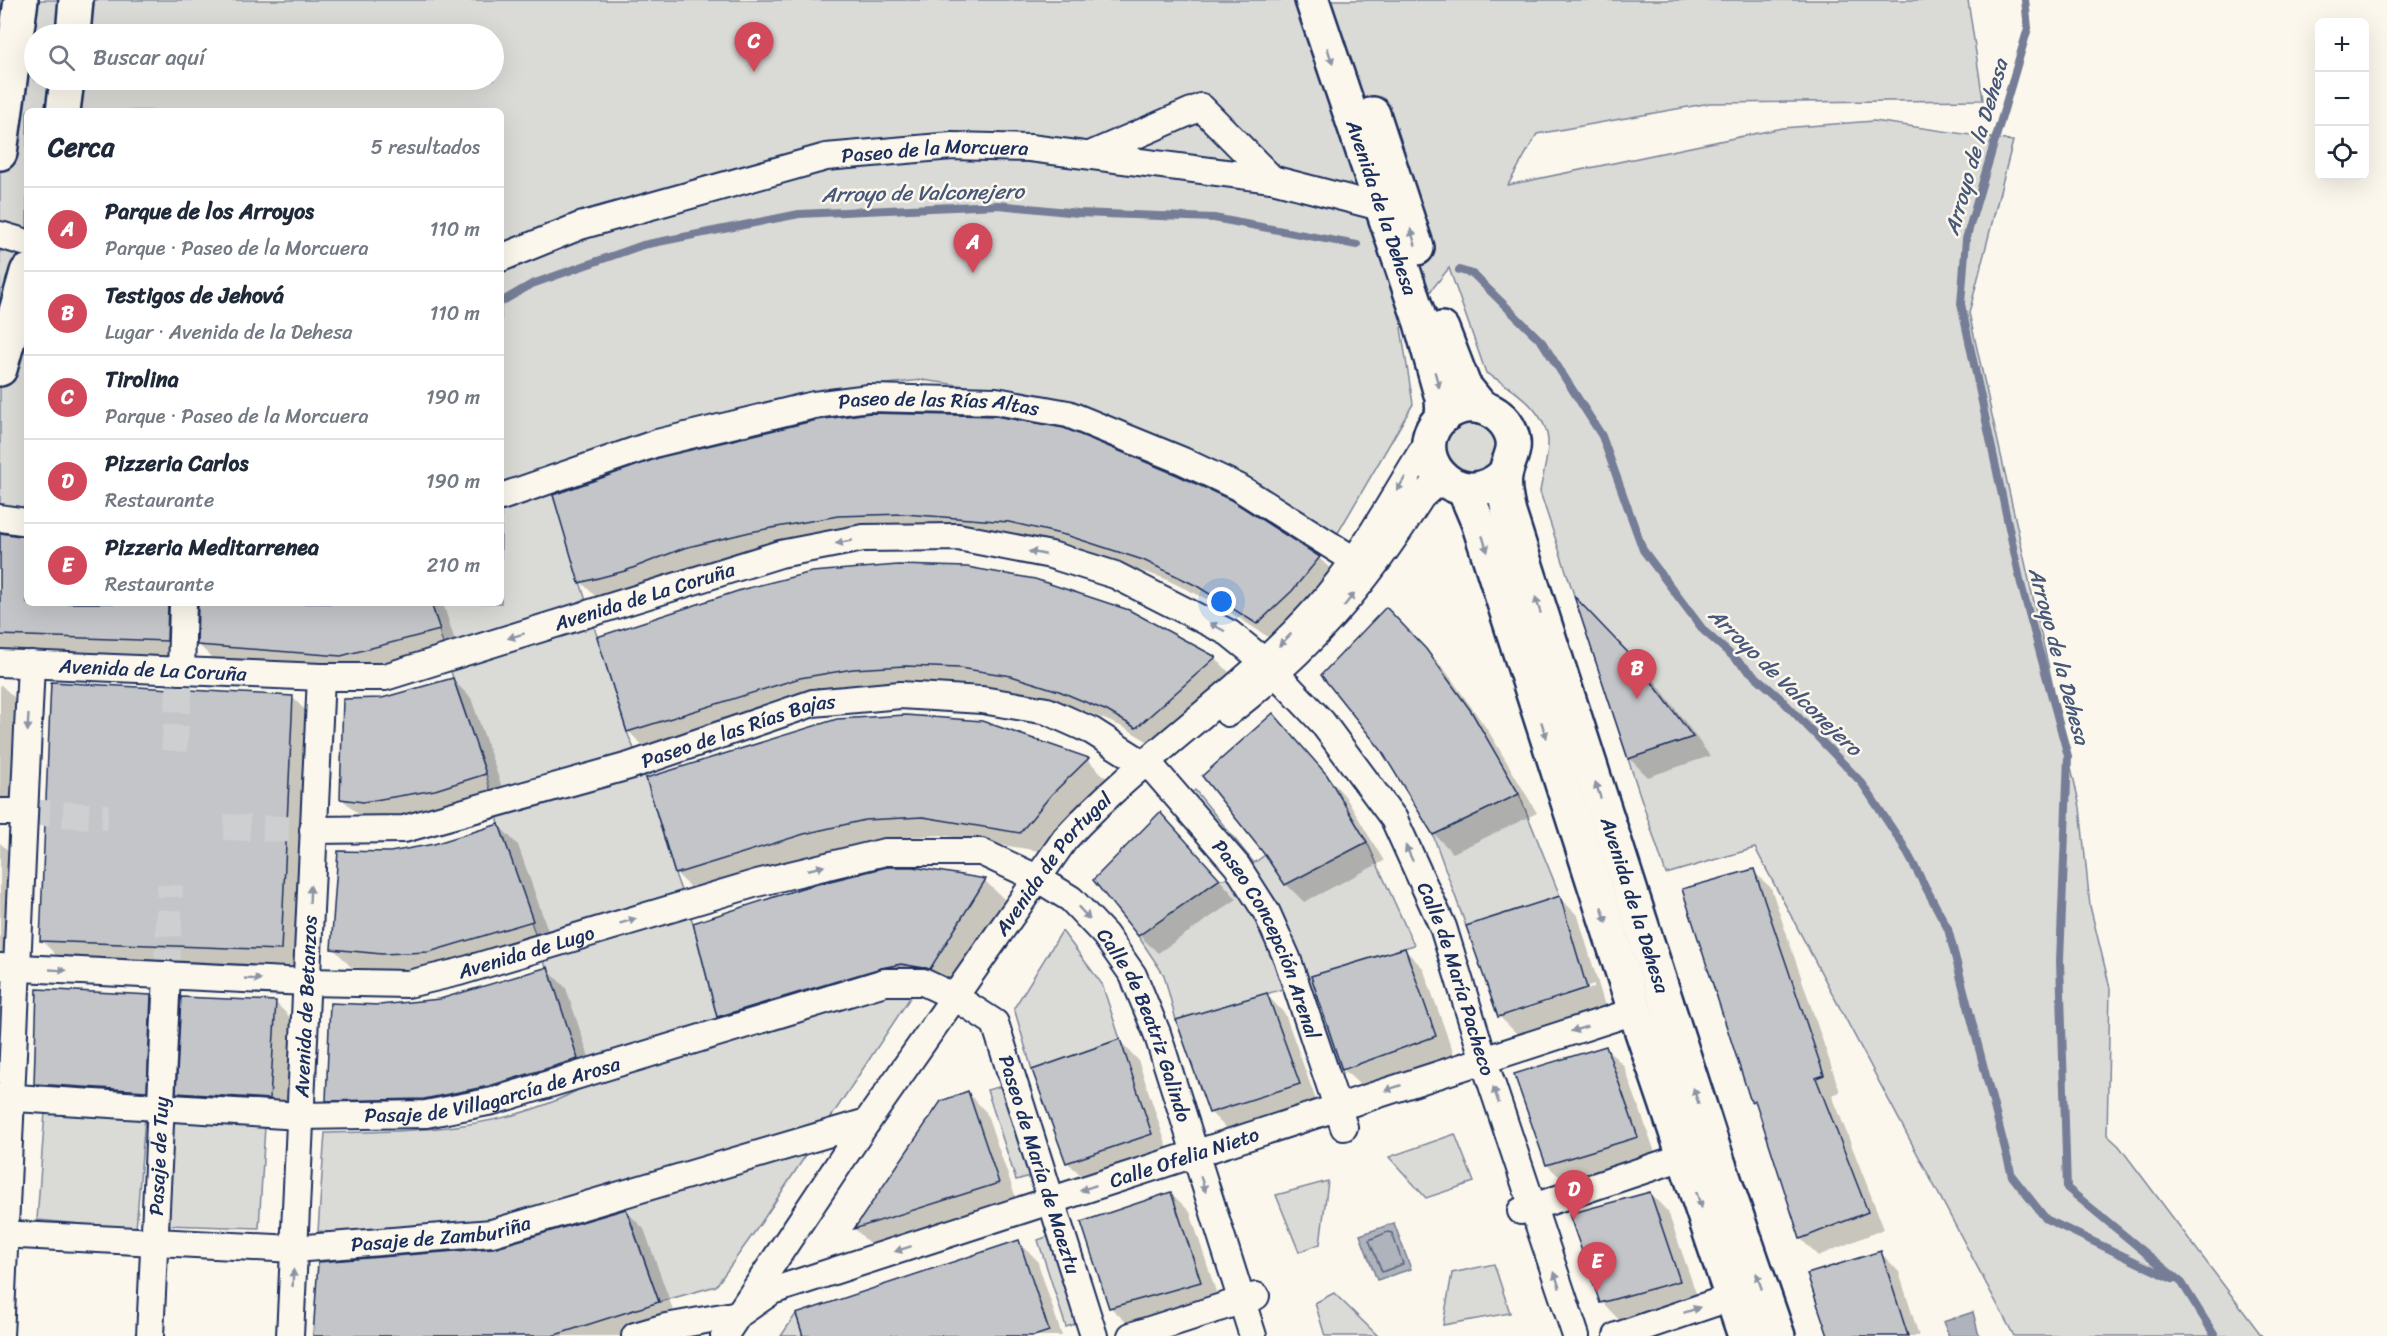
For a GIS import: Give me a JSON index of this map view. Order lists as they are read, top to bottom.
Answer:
{
  "streets": {
    "main road": ["Avenida de la Dehesa"],
    "street": [
      "Paseo de la Morcuera",
      "Paseo de las Rías Altas",
      "Avenida de La Coruña",
      "Paseo de las Rías Bajas",
      "Avenida de Portugal",
      "Paseo Concepción Arenal",
      "Avenida de Lugo",
      "Calle de María Pacheco",
      "Avenida de Betanzos",
      "Calle de Beatriz Galindo",
      "Pasaje de Villagarcía de Arosa",
      "Pasaje de Tuy",
      "Calle Ofelia Nieto",
      "Paseo de María de Maeztu",
      "Pasaje de Zamburiña"
    ]
  },
  "crossings": [
    ["Paseo de la Morcuera", "Avenida de la Dehesa"],
    ["Avenida de la Dehesa", "Avenida de Portugal"],
    ["Avenida de la Dehesa", "Calle Ofelia Nieto"],
    ["Paseo de las Rías Altas", "Avenida de Portugal"],
    ["Avenida de La Coruña", "Avenida de Portugal"],
    ["Avenida de La Coruña", "Calle de María Pacheco"],
    ["Avenida de La Coruña", "Avenida de Betanzos"],
    ["Paseo de las Rías Bajas", "Avenida de Portugal"],
    ["Paseo de las Rías Bajas", "Paseo Concepción Arenal"],
    ["Paseo de las Rías Bajas", "Avenida de Betanzos"],
    ["Avenida de Portugal", "Paseo Concepción Arenal"],
    ["Avenida de Portugal", "Avenida de Lugo"],
    ["Avenida de Portugal", "Calle de María Pacheco"],
    ["Avenida de Portugal", "Calle de Beatriz Galindo"],
    ["Avenida de Portugal", "Pasaje de Villagarcía de Arosa"],
    ["Avenida de Portugal", "Calle Ofelia Nieto"],
    ["Avenida de Portugal", "Paseo de María de Maeztu"],
    ["Avenida de Portugal", "Pasaje de Zamburiña"],
    ["Paseo Concepción Arenal", "Calle Ofelia Nieto"],
    ["Avenida de Lugo", "Avenida de Betanzos"],
    ["Avenida de Lugo", "Calle de Beatriz Galindo"],
    ["Avenida de Lugo", "Pasaje de Tuy"],
    ["Calle de María Pacheco", "Calle Ofelia Nieto"],
    ["Avenida de Betanzos", "Pasaje de Villagarcía de Arosa"],
    ["Avenida de Betanzos", "Pasaje de Zamburiña"],
    ["Calle de Beatriz Galindo", "Calle Ofelia Nieto"],
    ["Pasaje de Villagarcía de Arosa", "Pasaje de Tuy"],
    ["Pasaje de Villagarcía de Arosa", "Paseo de María de Maeztu"],
    ["Pasaje de Tuy", "Pasaje de Zamburiña"],
    ["Calle Ofelia Nieto", "Paseo de María de Maeztu"]
  ],
  "one_way": [
    "Avenida de La Coruña",
    "Avenida de Lugo",
    "Calle de María Pacheco",
    "Avenida de Betanzos",
    "Calle de Beatriz Galindo"
  ],
  "water": ["Arroyo de la Dehesa", "Arroyo de Valconejero"],
  "page": {
    "map_buttons": ["+", "−"],
    "pins": [
      "C",
      "A",
      "B",
      "D",
      "E"
    ],
    "search": "Buscar aquí",
    "heading": ["Cerca", "5 resultados"],
    "list": [
      {
        "mark": "A",
        "name": "Parque de los Arroyos",
        "note": "Parque · Paseo de la Morcuera",
        "value": "110 m"
      },
      {
        "mark": "B",
        "name": "Testigos de Jehová",
        "note": "Lugar · Avenida de la Dehesa",
        "value": "110 m"
      },
      {
        "mark": "C",
        "name": "Tirolina",
        "note": "Parque · Paseo de la Morcuera",
        "value": "190 m"
      },
      {
        "mark": "D",
        "name": "Pizzeria Carlos",
        "note": "Restaurante",
        "value": "190 m"
      },
      {
        "mark": "E",
        "name": "Pizzeria Meditarrenea",
        "note": "Restaurante",
        "value": "210 m"
      }
    ]
  }
}
